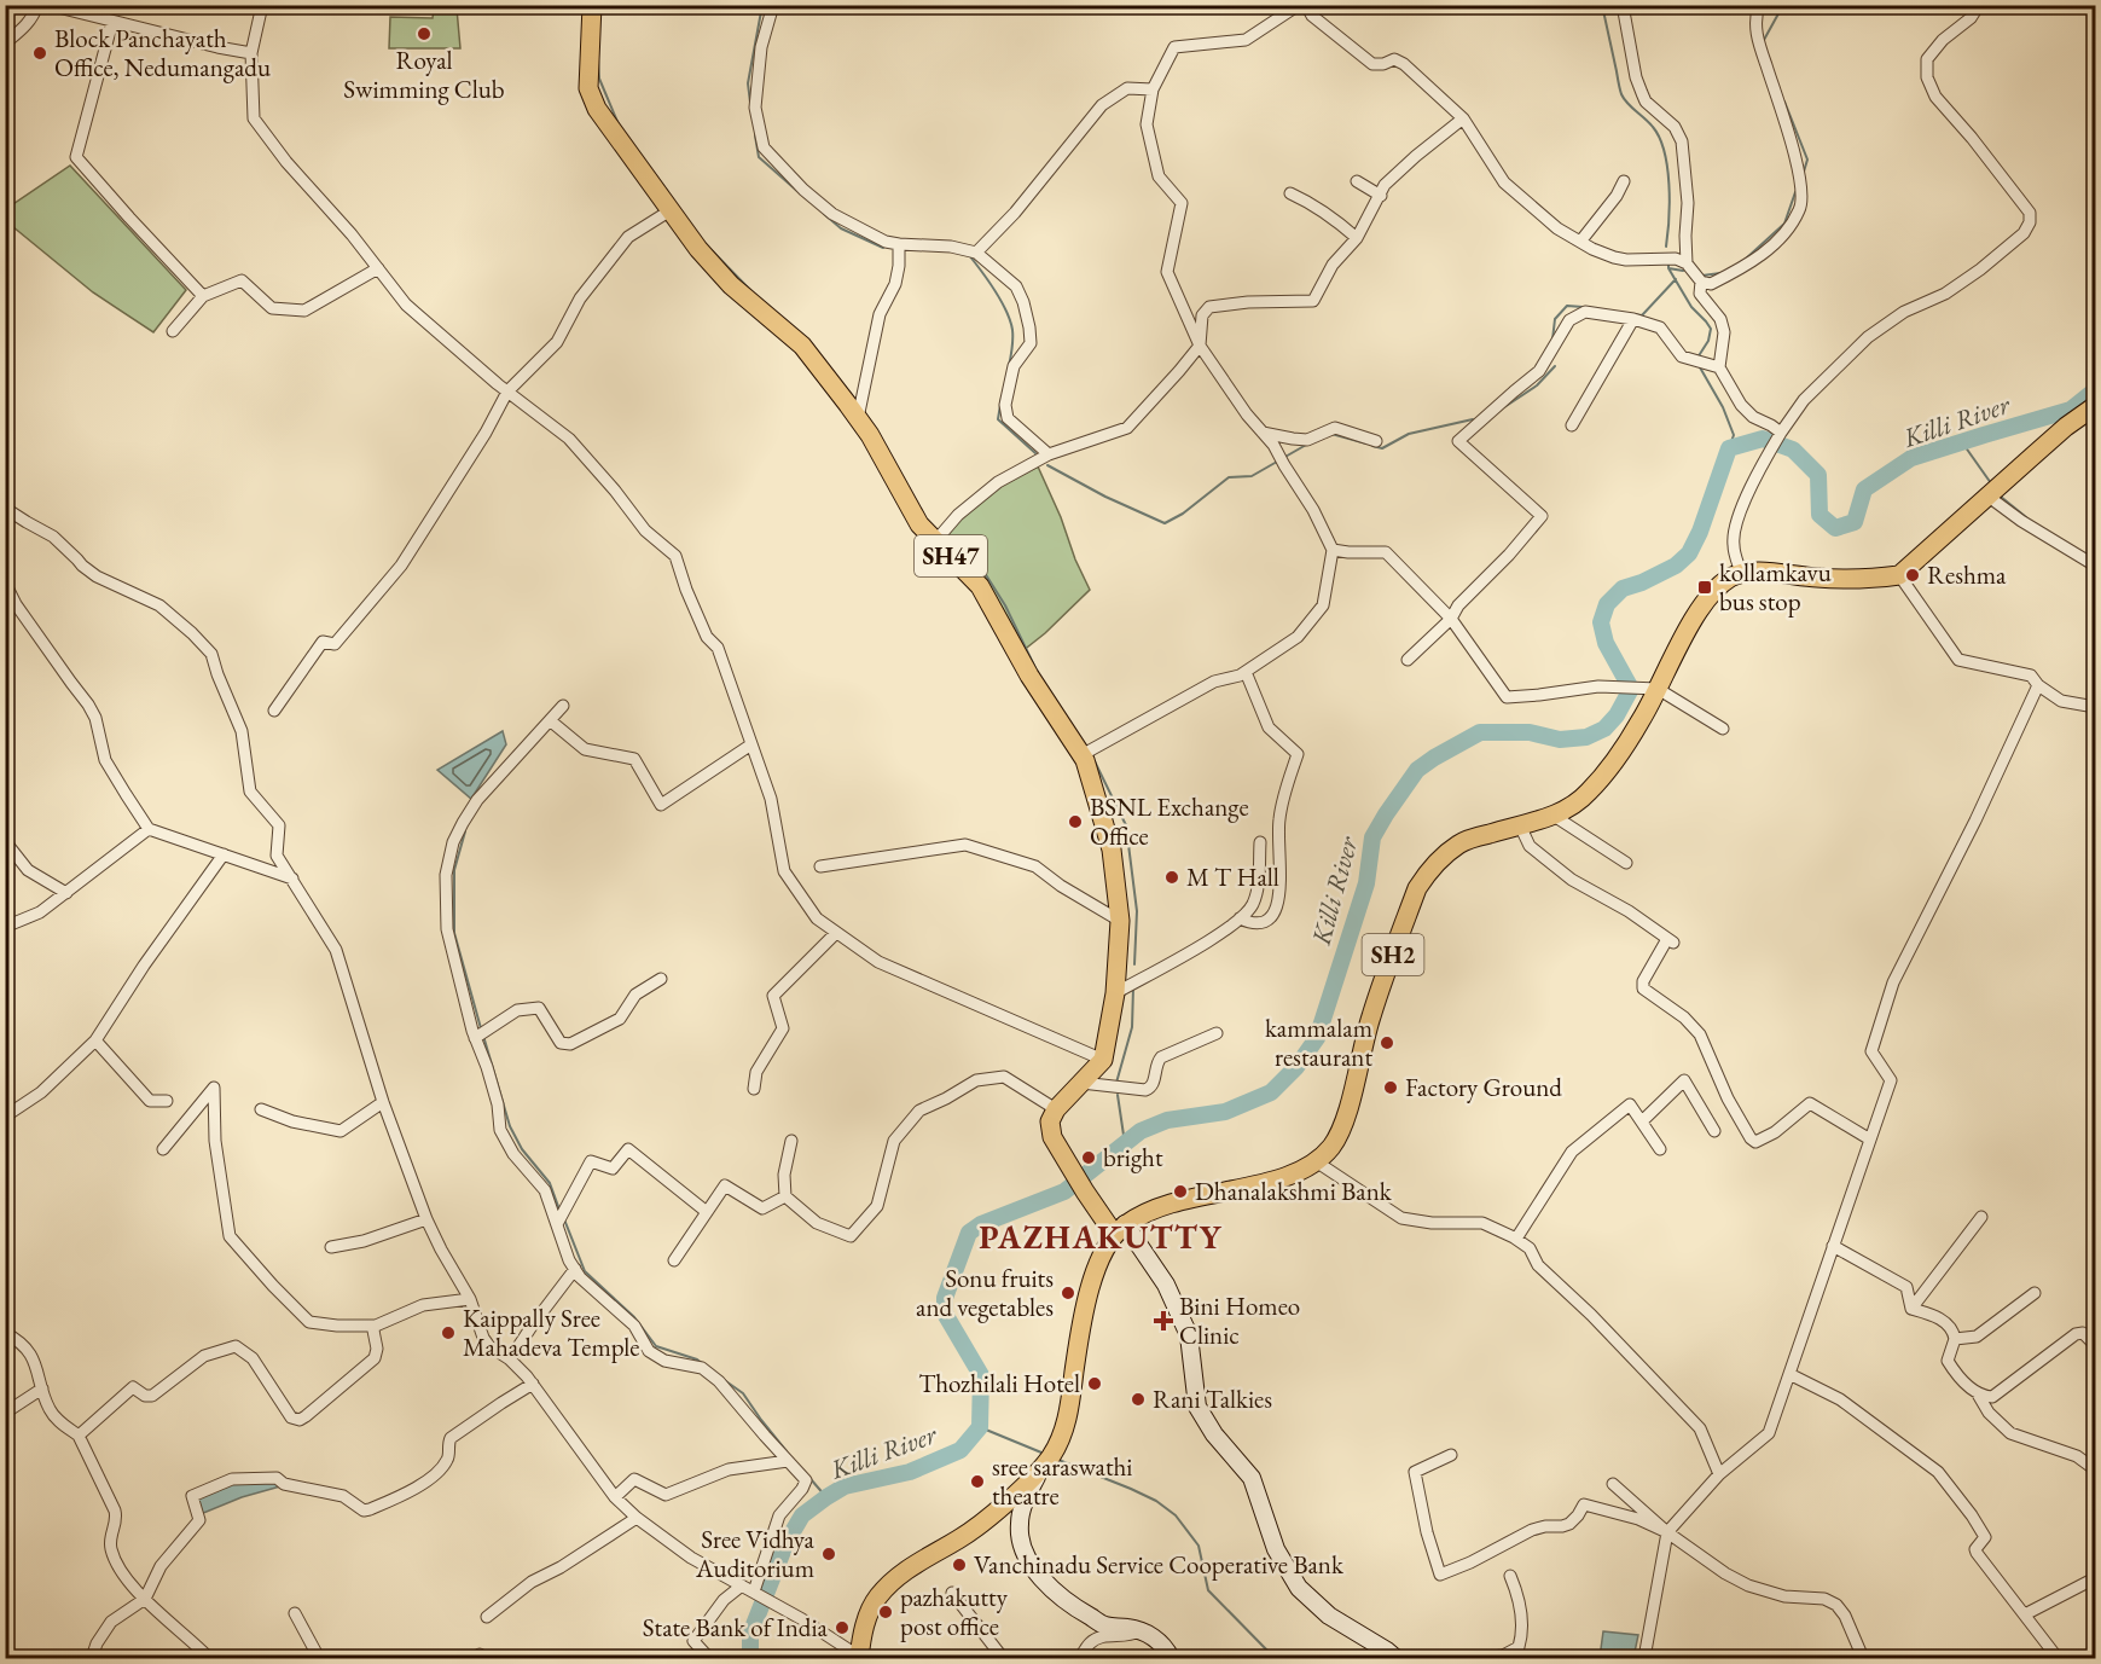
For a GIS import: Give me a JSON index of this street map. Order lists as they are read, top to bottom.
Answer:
{
  "streets": {
    "main road": ["SH47", "SH2"]
  },
  "districts": ["PAZHAKUTTY"],
  "water": ["Killi River"],
  "places": {
    "other": [
      "Royal Swimming Club",
      "Block Panchayath Office, Nedumangadu",
      "Reshma",
      "BSNL Exchange Office",
      "M T Hall",
      "kammalam restaurant",
      "Factory Ground",
      "bright",
      "Dhanalakshmi Bank",
      "Sonu fruits and vegetables",
      "Kaippally Sree Mahadeva Temple",
      "Thozhilali Hotel",
      "Rani Talkies",
      "sree saraswathi theatre",
      "Sree Vidhya Auditorium",
      "Vanchinadu Service Cooperative Bank",
      "pazhakutty post office",
      "State Bank of India"
    ],
    "transit": ["kollamkavu bus stop"],
    "health": ["Bini Homeo Clinic"]
  }
}
